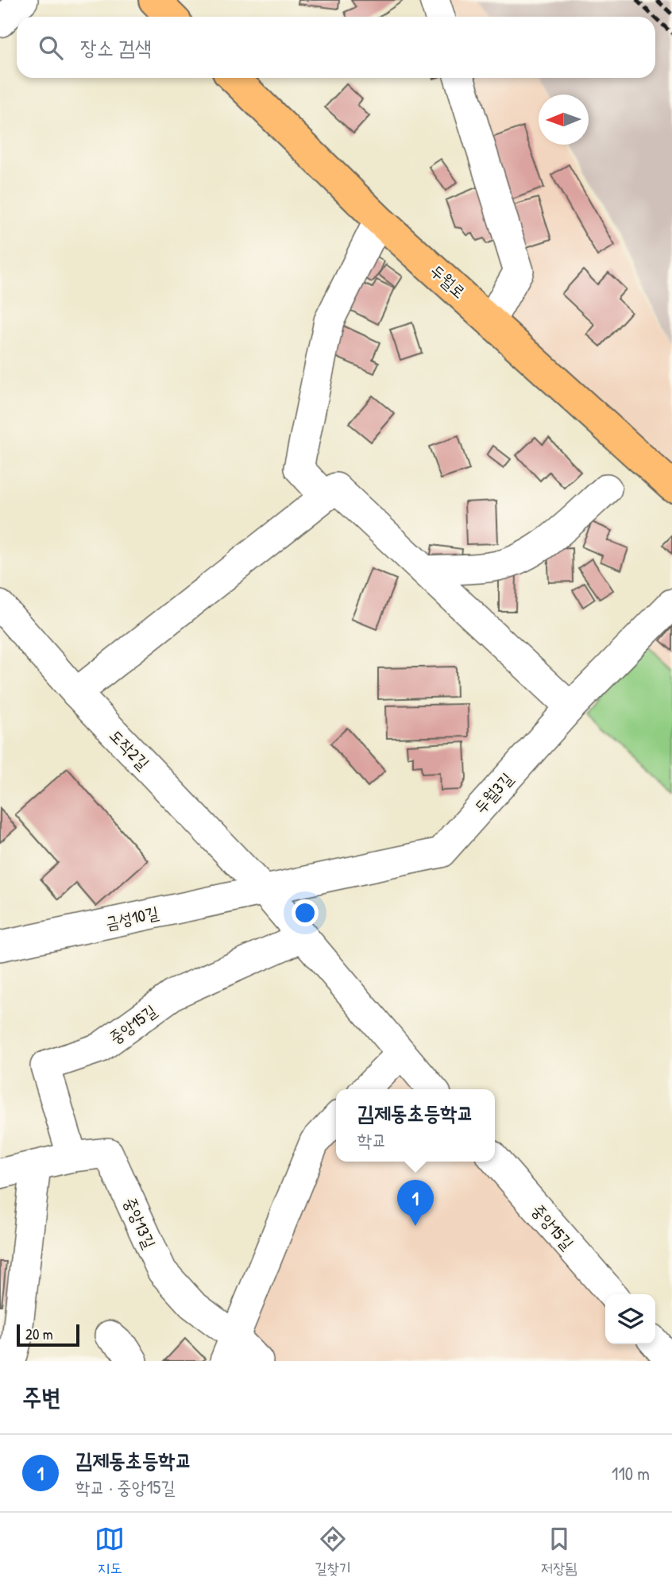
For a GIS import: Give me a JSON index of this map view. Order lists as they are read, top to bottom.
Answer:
{
  "streets": {
    "main road": ["두월로"],
    "street": [
      "도작2길",
      "두월3길",
      "금성10길",
      "중앙15길",
      "중앙13길"
    ]
  },
  "crossings": [
    ["도작2길", "두월3길"],
    ["도작2길", "금성10길"],
    ["두월3길", "금성10길"],
    ["중앙15길", "중앙13길"]
  ],
  "scale_bar": "20 m",
  "north": "left",
  "page": {
    "search": "장소 검색",
    "popup": ["김제동초등학교", "학교"],
    "pins": "1",
    "scale": "20 m",
    "heading": "주변",
    "list": [
      {
        "mark": "1",
        "name": "김제동초등학교",
        "note": "학교 · 중앙15길",
        "value": "110 m"
      }
    ],
    "nav": ["지도", "길찾기", "저장됨"]
  }
}
